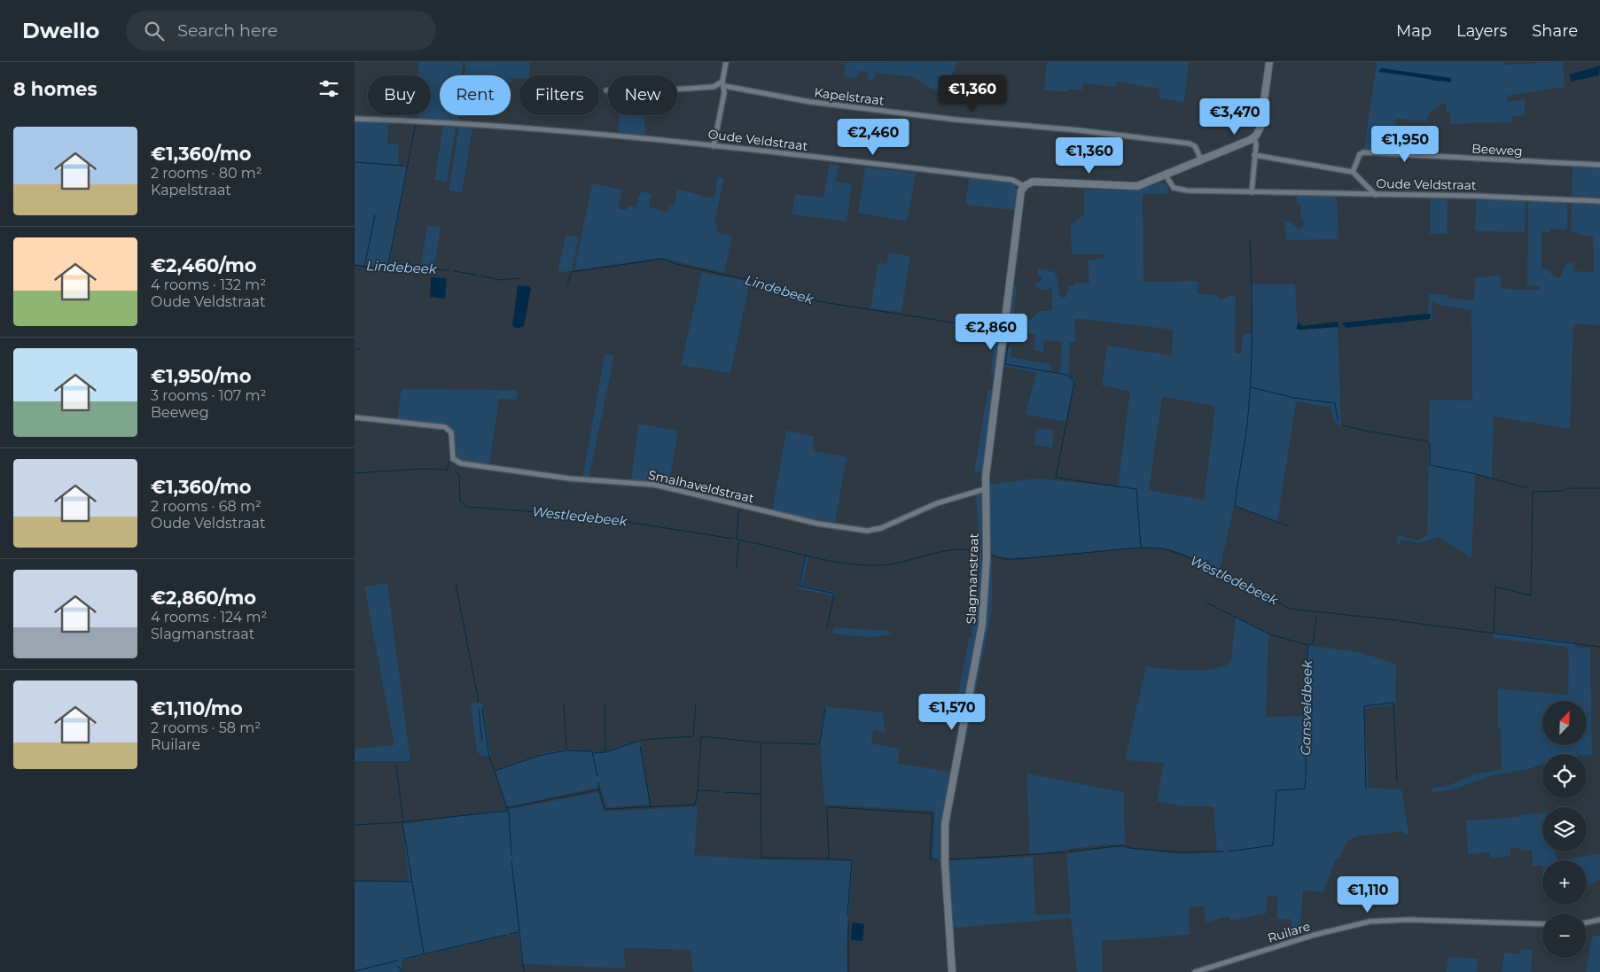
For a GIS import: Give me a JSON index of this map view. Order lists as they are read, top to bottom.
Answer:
{
  "streets": {
    "main road": ["Oude Veldstraat", "Slagmanstraat"],
    "street": [
      "Kapelstraat",
      "Beeweg",
      "Smalhaveldstraat",
      "Ruilare"
    ]
  },
  "crossings": [
    ["Oude Veldstraat", "Slagmanstraat"],
    ["Smalhaveldstraat", "Slagmanstraat"]
  ],
  "water": ["Lindebeek", "Westledebeek", "Gansveldbeek"],
  "north": "top right",
  "page": {
    "header": "Dwello",
    "search": "Search here",
    "nav": ["Map", "Layers", "Share"],
    "heading": "8 homes",
    "price": [
      "€1,360",
      "€3,470",
      "€2,460",
      "€1,950",
      "€1,360",
      "€2,860",
      "€1,570",
      "€1,110"
    ],
    "chip": [
      "Buy",
      "Rent",
      "Filters",
      "New"
    ],
    "list": [
      {
        "name": "€1,360/mo",
        "note": "2 rooms · 80 m² · Kapelstraat"
      },
      {
        "name": "€2,460/mo",
        "note": "4 rooms · 132 m² · Oude Veldstraat"
      },
      {
        "name": "€1,950/mo",
        "note": "3 rooms · 107 m² · Beeweg"
      },
      {
        "name": "€1,360/mo",
        "note": "2 rooms · 68 m² · Oude Veldstraat"
      },
      {
        "name": "€2,860/mo",
        "note": "4 rooms · 124 m² · Slagmanstraat"
      },
      {
        "name": "€1,110/mo",
        "note": "2 rooms · 58 m² · Ruilare"
      }
    ],
    "map_buttons": ["+", "−"]
  }
}
